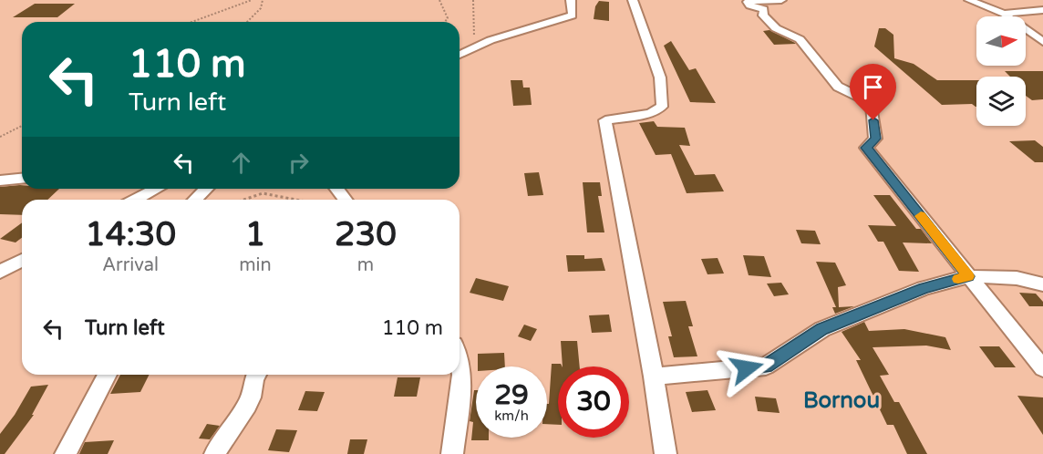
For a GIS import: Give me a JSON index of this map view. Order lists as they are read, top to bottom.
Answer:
{
  "districts": ["Bornou"],
  "north": "right",
  "page": {
    "turn": ["110 m", "Turn left"],
    "eta": [
      "14:30",
      "Arrival",
      "1",
      "min",
      "230",
      "m"
    ],
    "list": [
      {
        "name": "Turn left",
        "value": "110 m"
      }
    ],
    "speed": "29 km/h",
    "limit": "30"
  }
}
